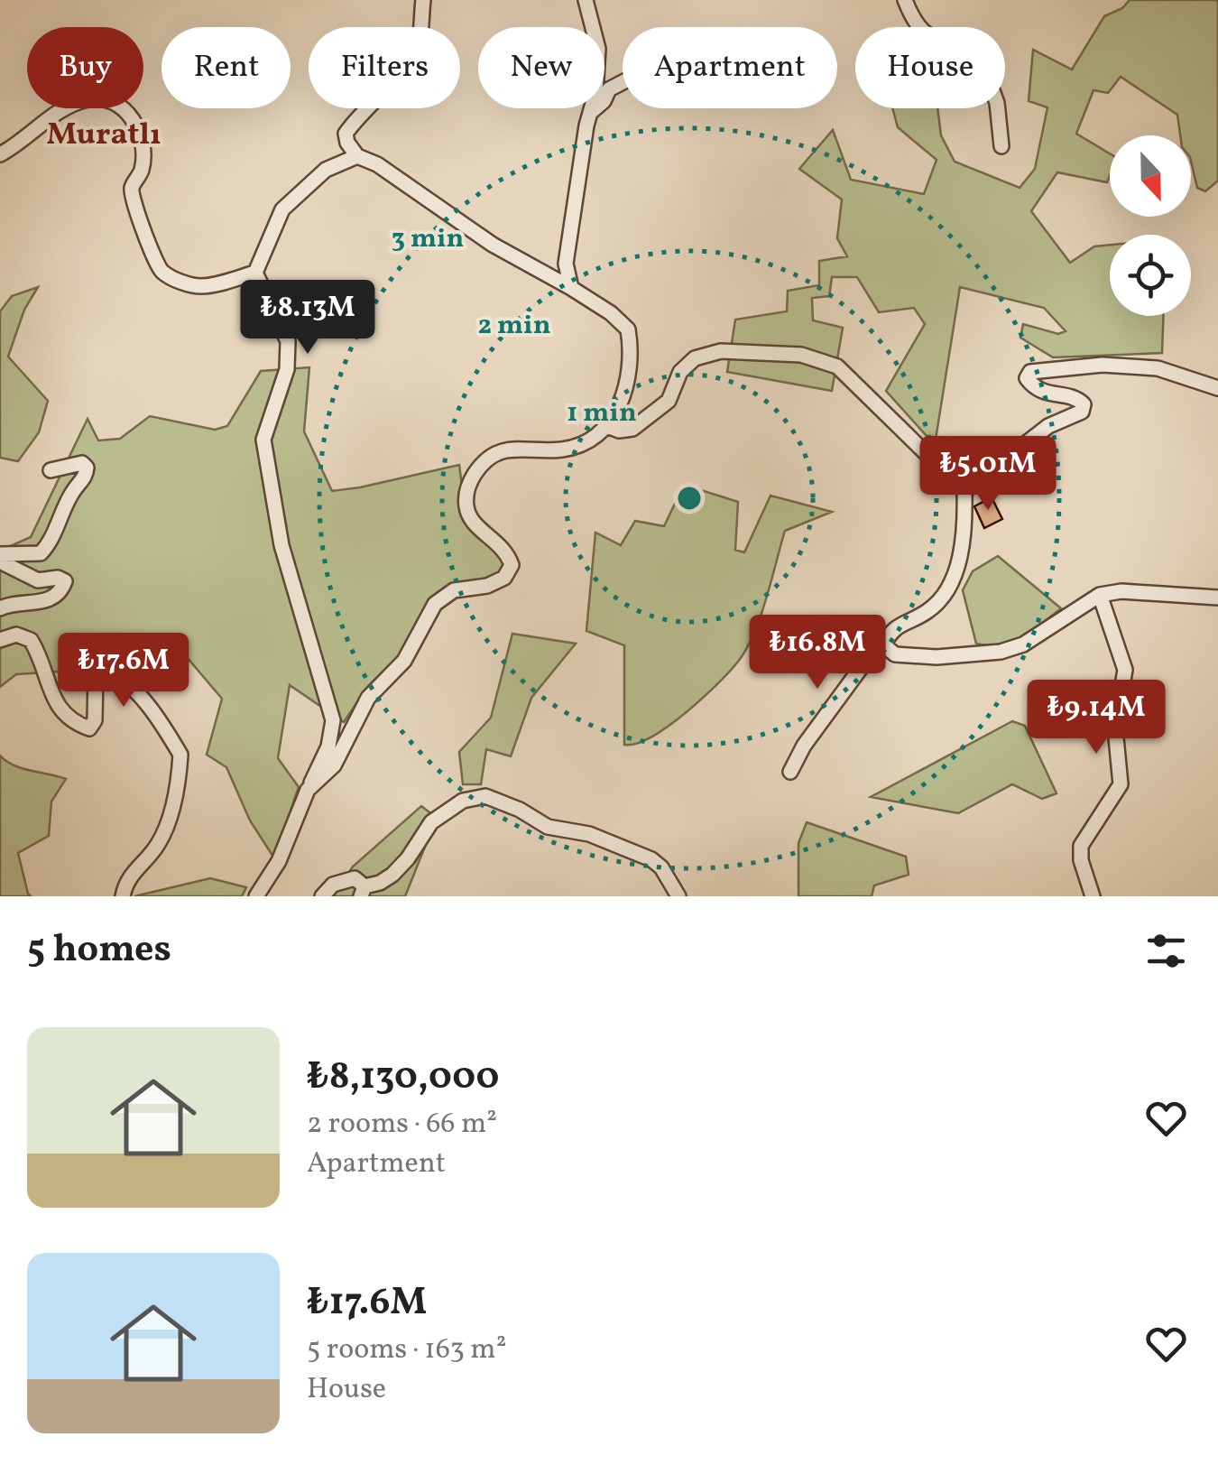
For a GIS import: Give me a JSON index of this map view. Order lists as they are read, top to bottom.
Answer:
{
  "districts": ["Muratlı"],
  "north": "bottom",
  "page": {
    "chip": [
      "Buy",
      "Rent",
      "Filters",
      "New",
      "Apartment",
      "House"
    ],
    "price": [
      "₺8.13M",
      "₺5.01M",
      "₺16.8M",
      "₺17.6M",
      "₺9.14M"
    ],
    "heading": "5 homes",
    "list": [
      {
        "name": "₺8,130,000",
        "note": "2 rooms · 66 m² · Apartment"
      },
      {
        "name": "₺17.6M",
        "note": "5 rooms · 163 m² · House"
      }
    ]
  },
  "rings": ["3 min", "2 min", "1 min"]
}
